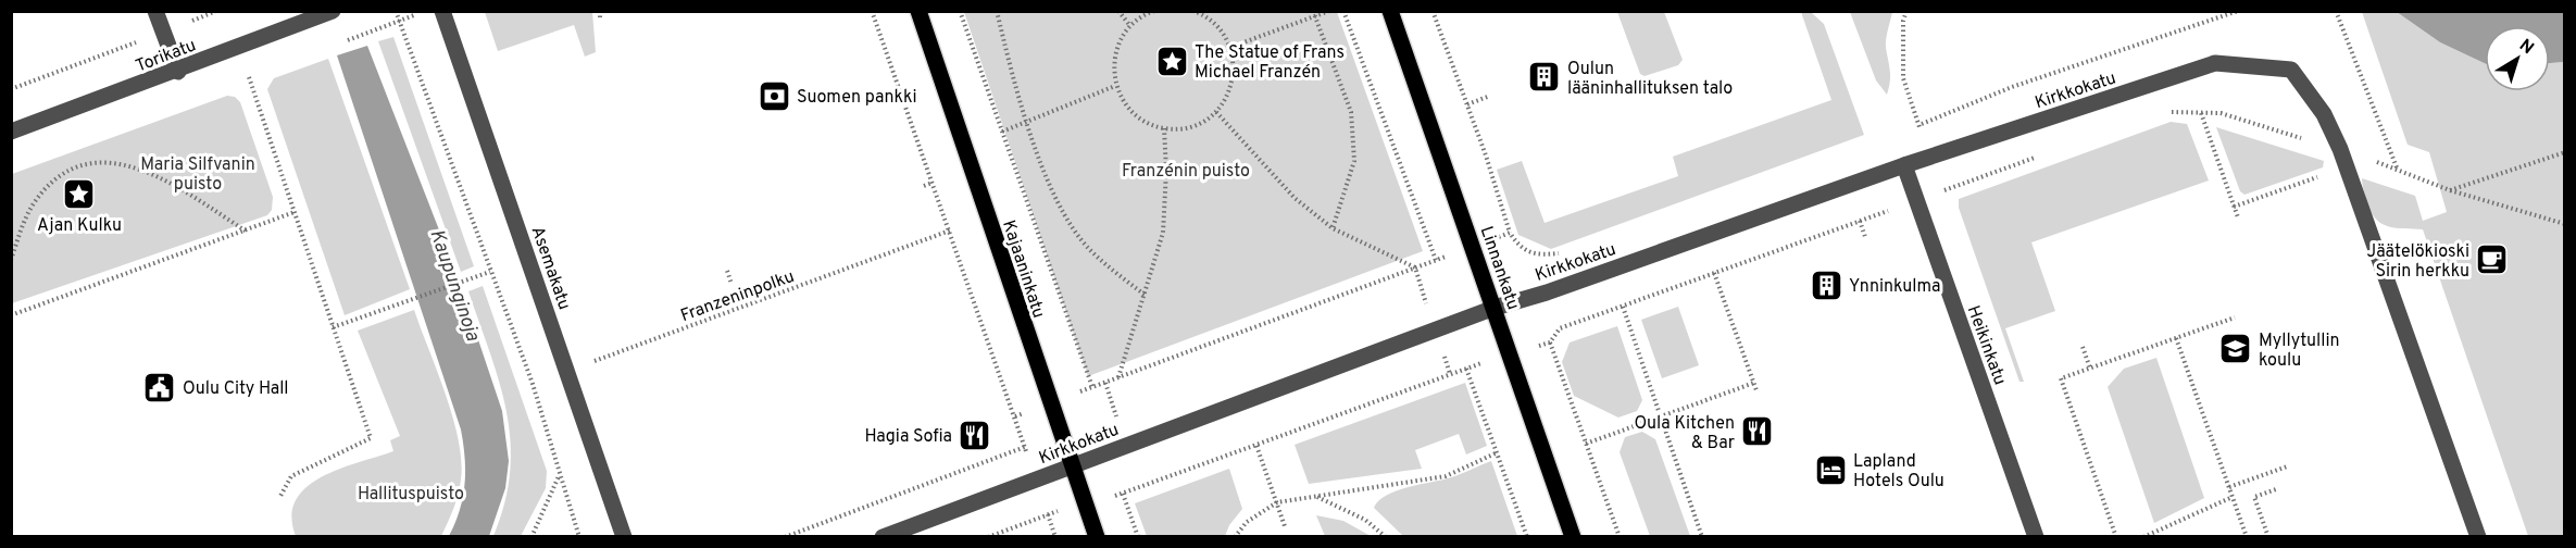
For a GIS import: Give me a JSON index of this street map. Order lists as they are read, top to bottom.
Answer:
{
  "streets": {
    "main road": ["Linnankatu", "Kajaaninkatu"],
    "street": [
      "Torikatu",
      "Kirkkokatu",
      "Asemakatu",
      "Heikinkatu"
    ],
    "path": ["Franzeninpolku"]
  },
  "crossings": [
    ["Kirkkokatu", "Linnankatu"],
    ["Kirkkokatu", "Kajaaninkatu"],
    ["Kirkkokatu", "Heikinkatu"],
    ["Asemakatu", "Franzeninpolku"]
  ],
  "water": ["Kaupunginoja"],
  "parks": ["Maria Silfvanin puisto", "Franzénin puisto", "Hallituspuisto"],
  "places": {
    "place": ["The Statue of Frans Michael Franzén", "Ajan Kulku"],
    "building": ["Oulun lääninhallituksen talo", "Ynninkulma"],
    "bank": ["Suomen pankki"],
    "cafe": ["Jäätelökioski Sirin herkku"],
    "school or university": ["Myllytullin koulu"],
    "public building": ["Oulu City Hall"],
    "restaurant": ["Oula Kitchen & Bar", "Hagia Sofia"],
    "hotel": ["Lapland Hotels Oulu"]
  },
  "north": "top right"
}
